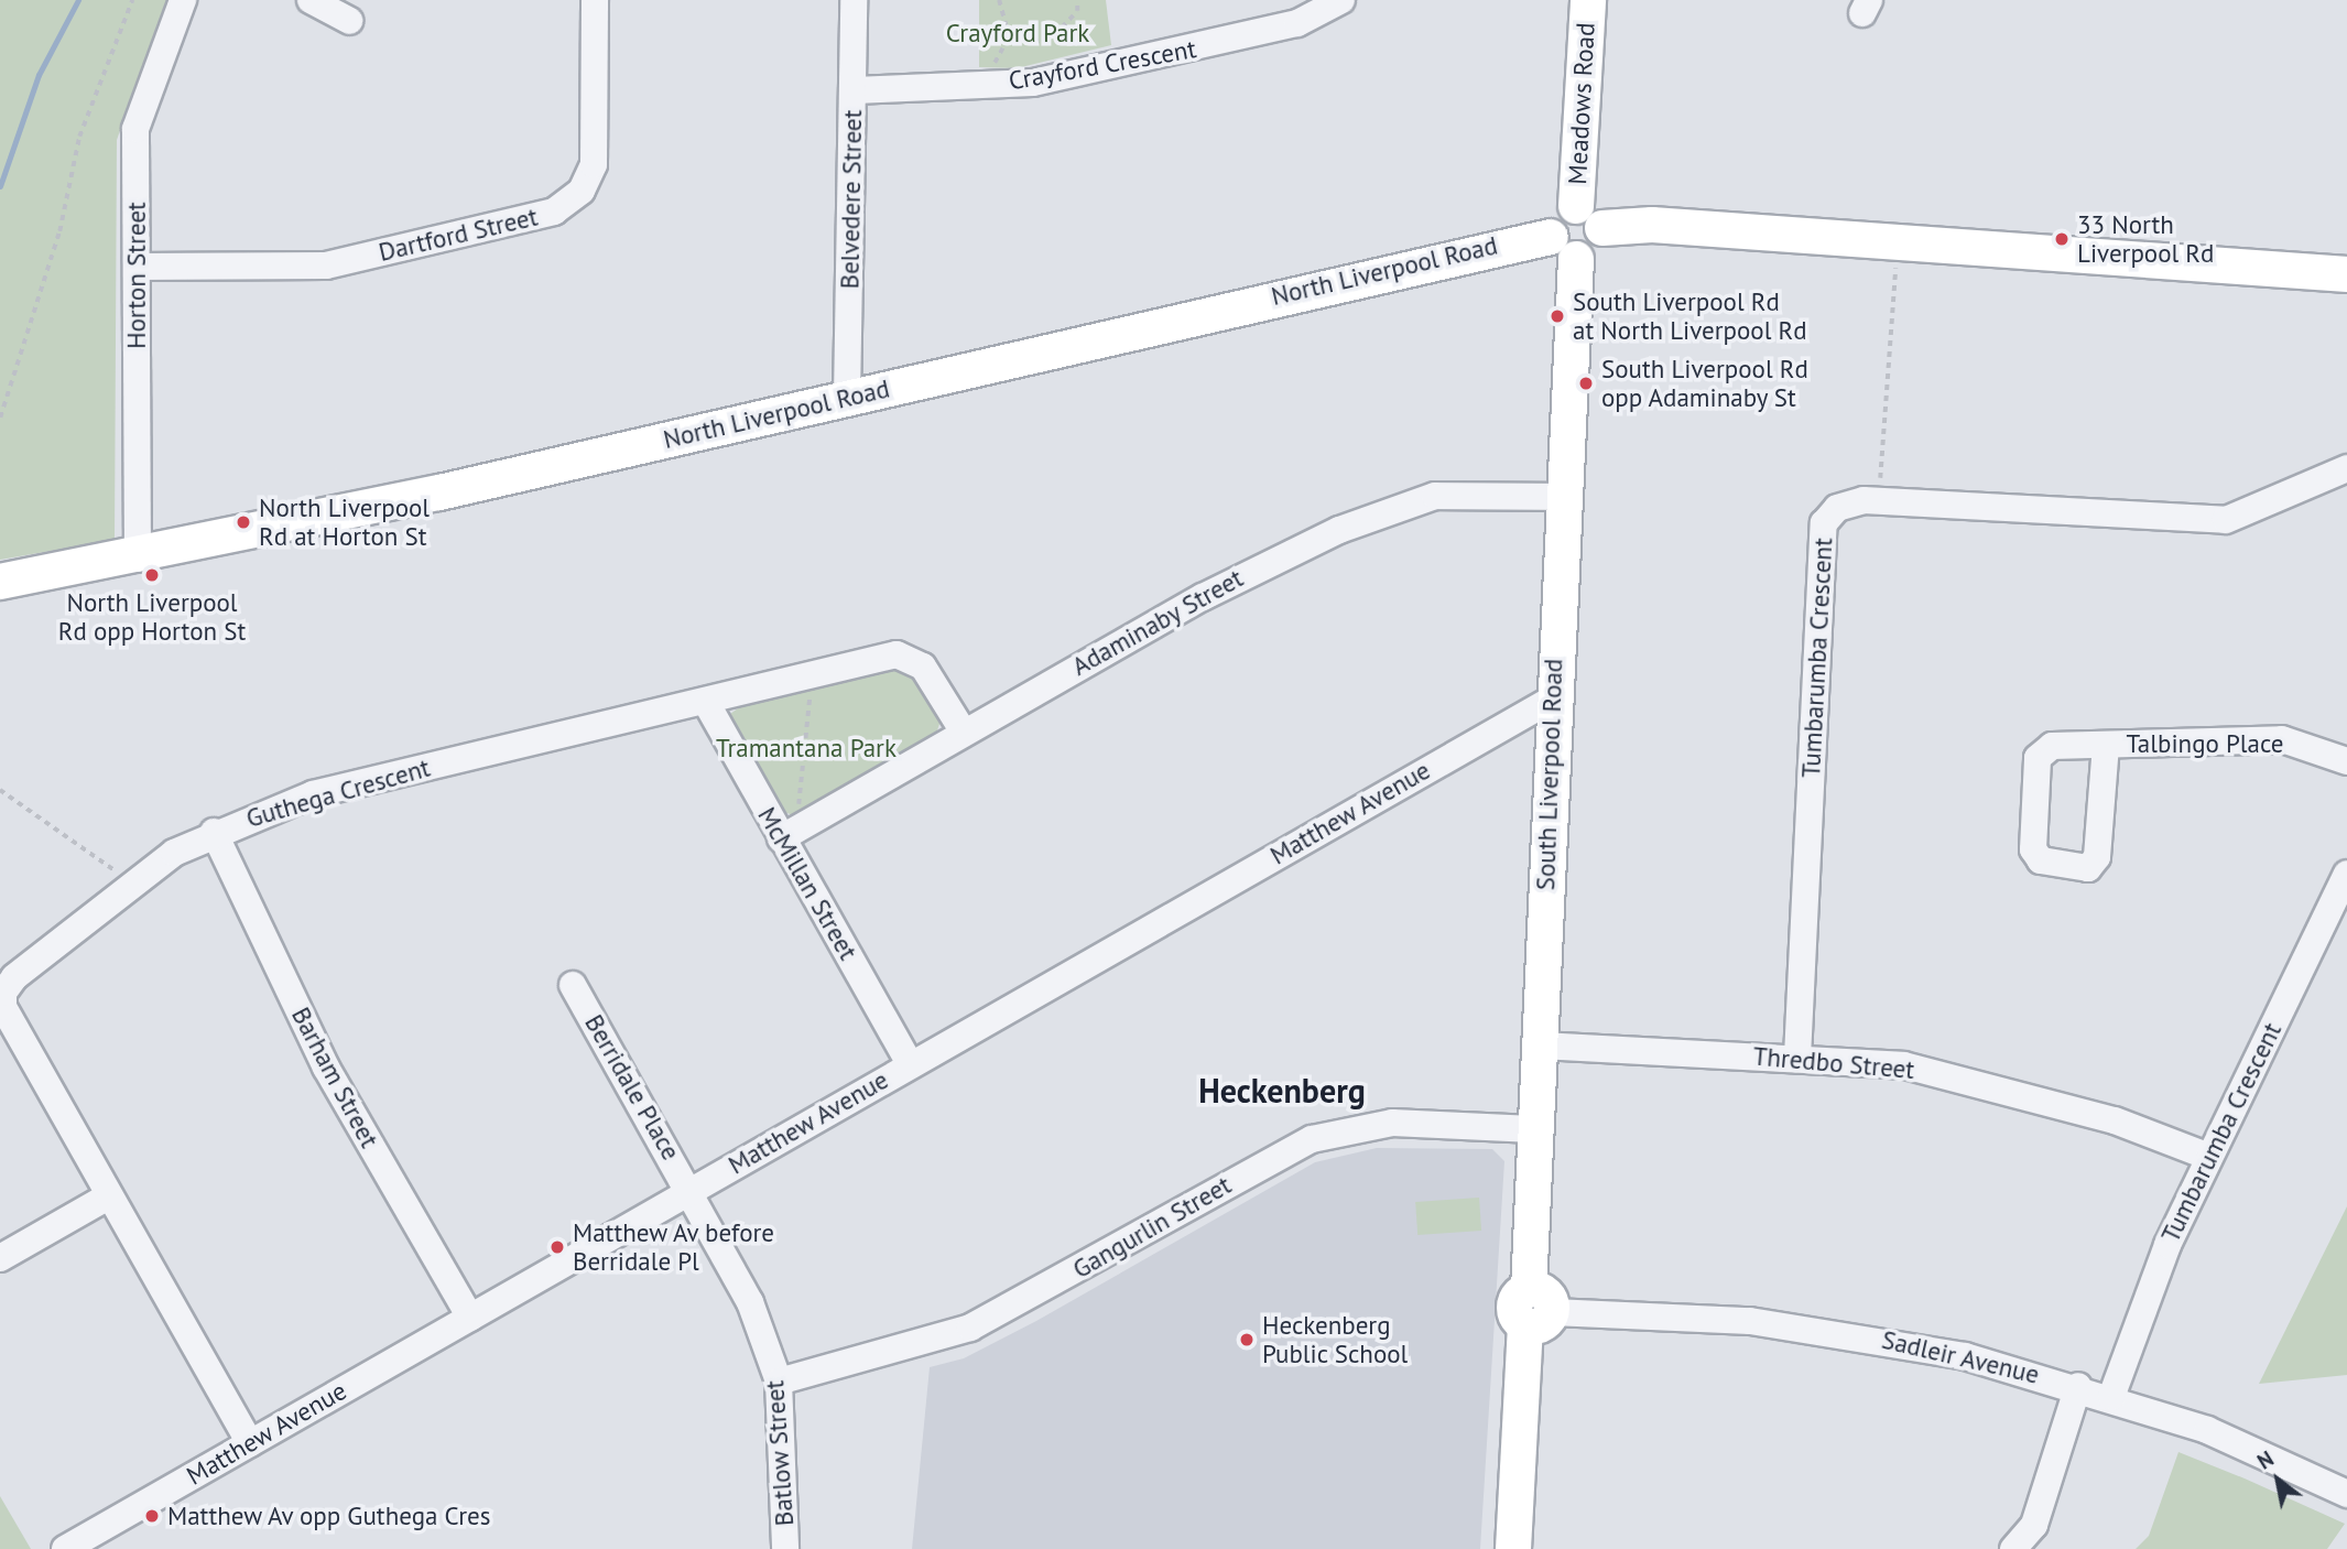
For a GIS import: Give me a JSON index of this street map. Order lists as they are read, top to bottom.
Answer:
{
  "streets": {
    "main road": ["Meadows Road", "North Liverpool Road", "South Liverpool Road"],
    "street": [
      "Crayford Crescent",
      "Belvedere Street",
      "Dartford Street",
      "Horton Street",
      "Adaminaby Street",
      "Tumbarumba Crescent",
      "Talbingo Place",
      "Guthega Crescent",
      "Matthew Avenue",
      "McMillan Street",
      "Thredbo Street",
      "Barham Street",
      "Berridale Place",
      "Gangurlin Street",
      "Sadleir Avenue",
      "Batlow Street"
    ]
  },
  "crossings": [
    ["Crayford Crescent", "Belvedere Street"],
    ["Belvedere Street", "North Liverpool Road"],
    ["Dartford Street", "Horton Street"],
    ["North Liverpool Road", "Horton Street"],
    ["North Liverpool Road", "South Liverpool Road"],
    ["Adaminaby Street", "South Liverpool Road"],
    ["Adaminaby Street", "Guthega Crescent"],
    ["Adaminaby Street", "McMillan Street"],
    ["Tumbarumba Crescent", "Thredbo Street"],
    ["Tumbarumba Crescent", "Sadleir Avenue"],
    ["South Liverpool Road", "Matthew Avenue"],
    ["South Liverpool Road", "Thredbo Street"],
    ["South Liverpool Road", "Gangurlin Street"],
    ["South Liverpool Road", "Sadleir Avenue"],
    ["Guthega Crescent", "Matthew Avenue"],
    ["Guthega Crescent", "McMillan Street"],
    ["Guthega Crescent", "Barham Street"],
    ["Matthew Avenue", "McMillan Street"],
    ["Matthew Avenue", "Barham Street"],
    ["Matthew Avenue", "Berridale Place"],
    ["Matthew Avenue", "Batlow Street"],
    ["Berridale Place", "Batlow Street"],
    ["Gangurlin Street", "Batlow Street"]
  ],
  "districts": ["Heckenberg"],
  "parks": ["Crayford Park", "Tramantana Park"],
  "places": [
    "33 North Liverpool Rd",
    "South Liverpool Rd at North Liverpool Rd",
    "South Liverpool Rd opp Adaminaby St",
    "North Liverpool Rd at Horton St",
    "North Liverpool Rd opp Horton St",
    "Matthew Av before Berridale Pl",
    "Heckenberg Public School",
    "Matthew Av opp Guthega Cres"
  ],
  "north": "top left"
}
